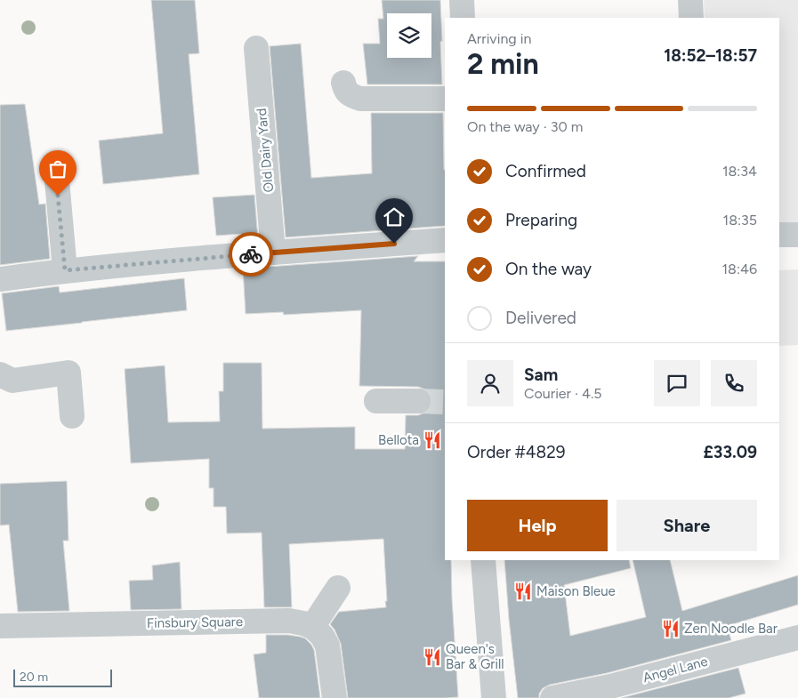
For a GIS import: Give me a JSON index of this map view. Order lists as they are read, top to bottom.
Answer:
{
  "streets": {
    "street": ["Old Dairy Yard", "Finsbury Square", "Angel Lane"]
  },
  "places": {
    "restaurant": [
      "Bellota",
      "Maison Bleue",
      "Zen Noodle Bar",
      "Queen's Bar & Grill"
    ]
  },
  "scale_bar": "20 m",
  "page": {
    "heading": ["2 min", "Arriving in", "18:52–18:57"],
    "panel": [
      "Sam",
      "Courier · 4.5",
      "Order #4829",
      "£33.09"
    ],
    "bar": "On the way · 30 m",
    "list": [
      ["Confirmed", "18:34"],
      ["Preparing", "18:35"],
      ["On the way", "18:46"],
      "Delivered"
    ],
    "buttons": ["Help", "Share"],
    "scale": "20 m"
  }
}
